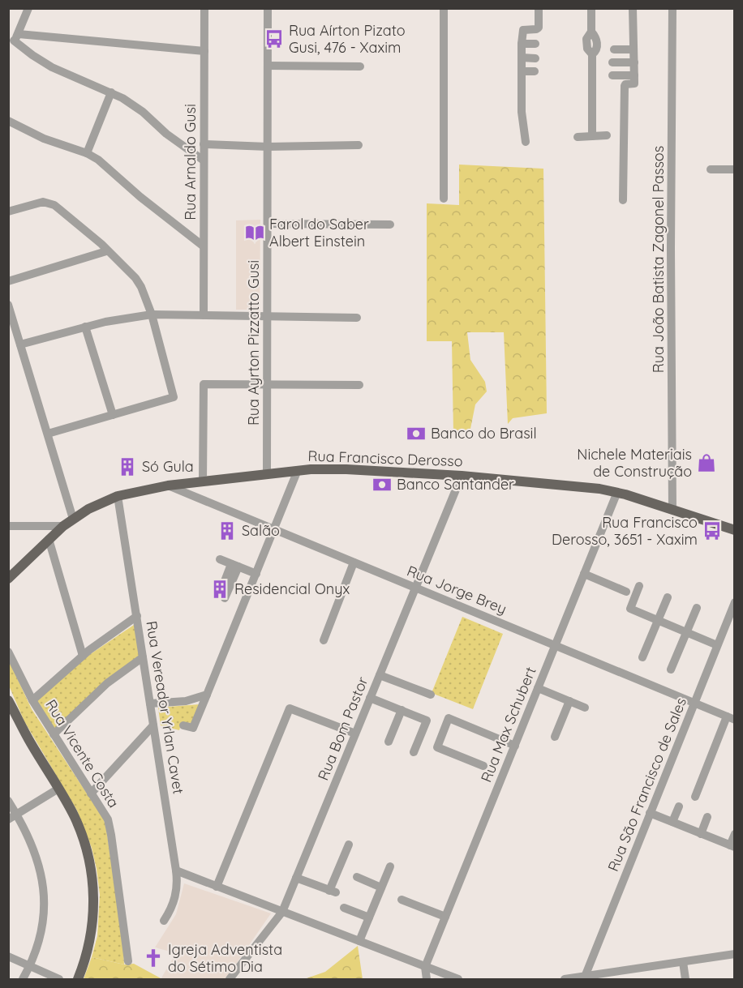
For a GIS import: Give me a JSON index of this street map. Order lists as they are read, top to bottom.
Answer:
{
  "streets": {
    "main road": ["Rua Francisco Derosso"],
    "street": [
      "Rua Arnaldo Gusi",
      "Rua João Batista Zagonel Passos",
      "Rua Ayrton Pizzatto Gusi",
      "Rua Jorge Brey",
      "Rua Vereador Yrlan Cavet",
      "Rua Max Schubert",
      "Rua Bom Pastor",
      "Rua Vicente Costa",
      "Rua São Francisco de Sales"
    ]
  },
  "crossings": [
    ["Rua João Batista Zagonel Passos", "Rua Francisco Derosso"],
    ["Rua Ayrton Pizzatto Gusi", "Rua Francisco Derosso"],
    ["Rua Francisco Derosso", "Rua Jorge Brey"],
    ["Rua Francisco Derosso", "Rua Vereador Yrlan Cavet"],
    ["Rua Francisco Derosso", "Rua Max Schubert"],
    ["Rua Francisco Derosso", "Rua Bom Pastor"],
    ["Rua Jorge Brey", "Rua Max Schubert"],
    ["Rua Jorge Brey", "Rua Bom Pastor"],
    ["Rua Jorge Brey", "Rua São Francisco de Sales"]
  ],
  "places": {
    "bus stop": ["Rua Aírton Pizato Gusi, 476 - Xaxim", "Rua Francisco Derosso, 3651 - Xaxim"],
    "library": ["Farol do Saber Albert Einstein"],
    "bank": ["Banco do Brasil", "Banco Santander"],
    "shop": ["Nichele Materiais de Construção"],
    "building": ["Só Gula", "Salão", "Residencial Onyx"],
    "church": ["Igreja Adventista do Sétimo Dia"]
  }
}
